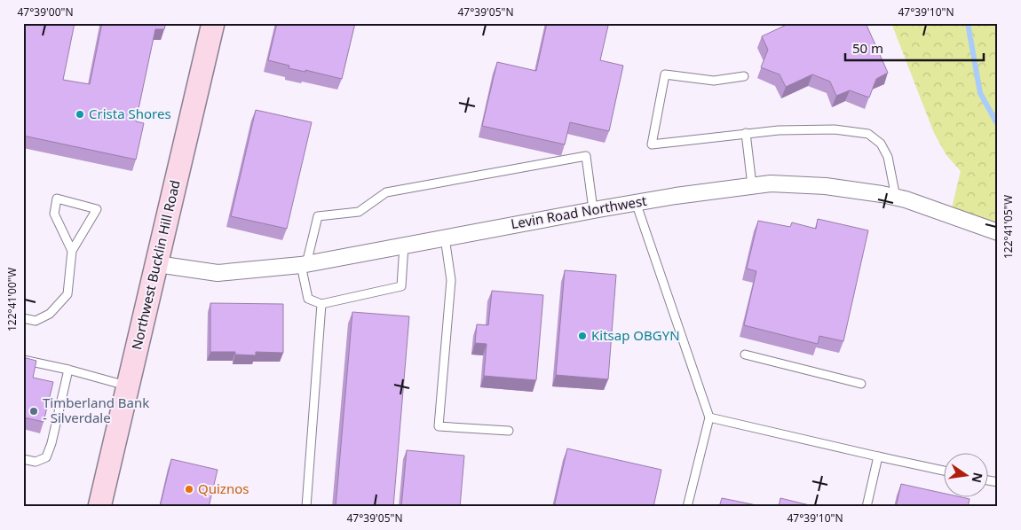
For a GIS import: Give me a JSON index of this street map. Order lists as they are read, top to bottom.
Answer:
{
  "streets": {
    "main road": ["Northwest Bucklin Hill Road"],
    "street": ["Levin Road Northwest"]
  },
  "crossings": [
    ["Levin Road Northwest", "Northwest Bucklin Hill Road"]
  ],
  "places": [
    "Crista Shores",
    "Kitsap OBGYN",
    "Timberland Bank - Silverdale",
    "Quiznos"
  ],
  "scale_bar": "50 m",
  "north": "right",
  "coordinates": [
    "47°39'00\"N",
    "47°39'05\"N",
    "47°39'10\"N",
    "122°41'05\"W",
    "122°41'00\"W"
  ]
}
